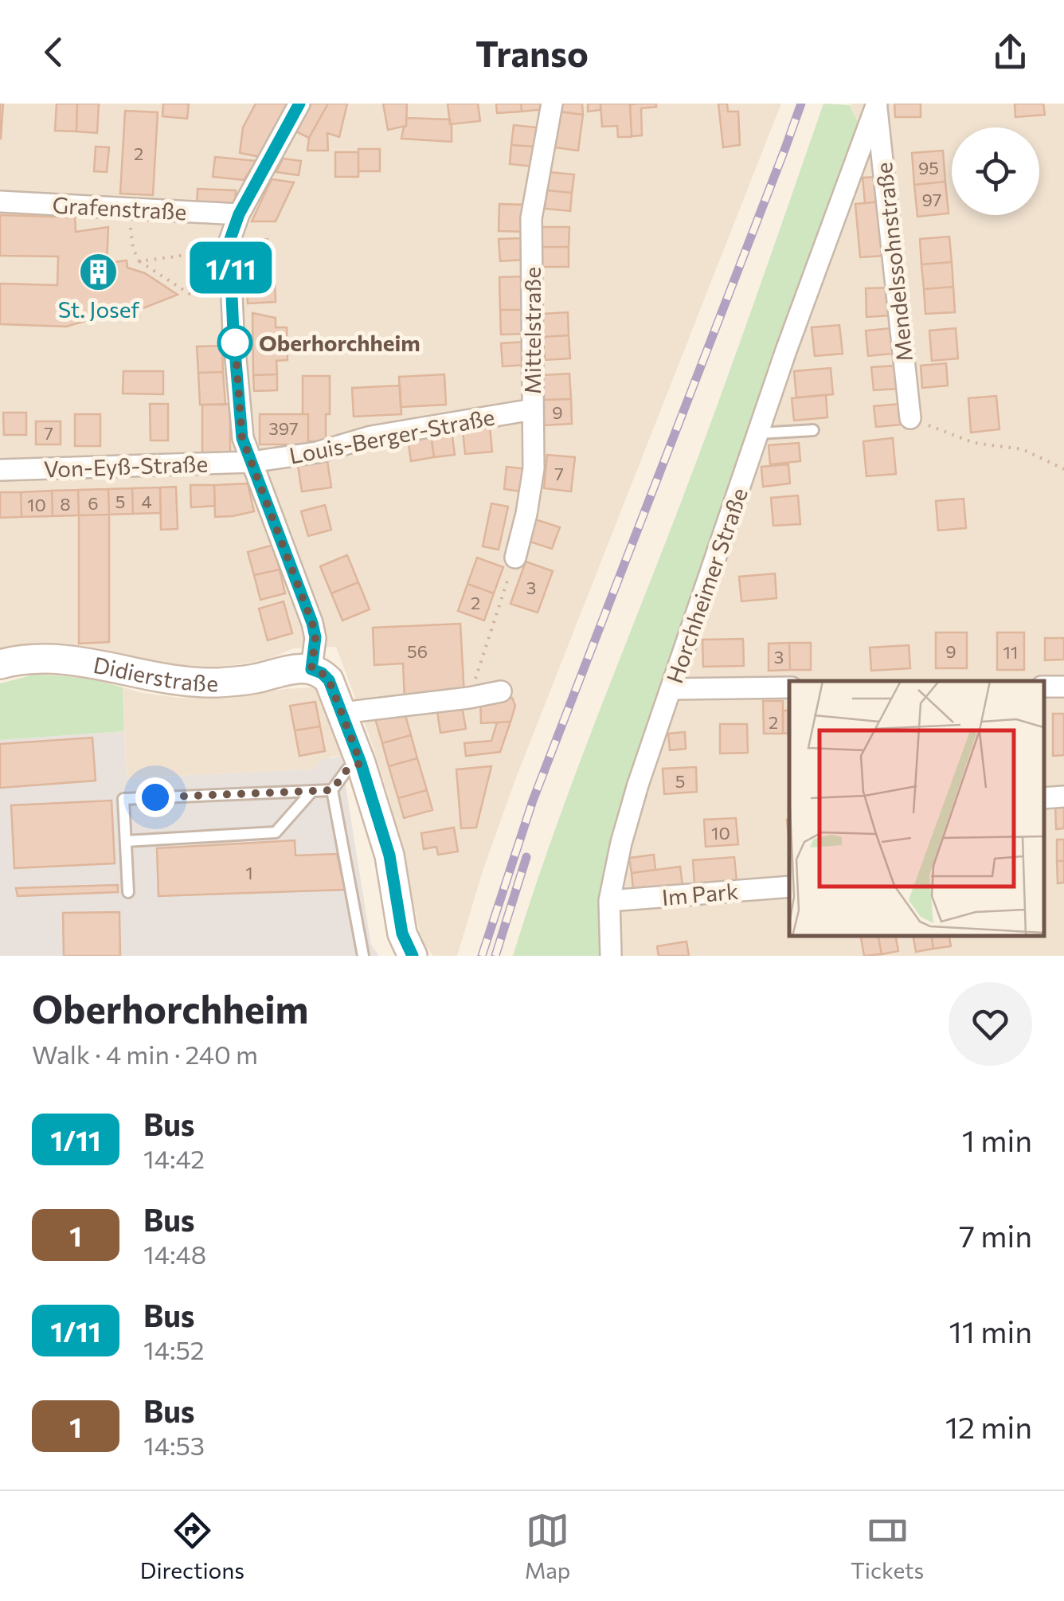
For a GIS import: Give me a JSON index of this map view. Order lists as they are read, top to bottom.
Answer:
{
  "streets": {
    "street": [
      "Grafenstraße",
      "Mendelssohnstraße",
      "Mittelstraße",
      "Louis-Berger-Straße",
      "Von-Eyß-Straße",
      "Horchheimer Straße",
      "Didierstraße",
      "Im Park"
    ]
  },
  "crossings": [
    ["Mendelssohnstraße", "Horchheimer Straße"],
    ["Mittelstraße", "Louis-Berger-Straße"],
    ["Louis-Berger-Straße", "Von-Eyß-Straße"],
    ["Horchheimer Straße", "Im Park"]
  ],
  "places": {
    "building": ["St. Josef"],
    "other": ["Oberhorchheim"]
  },
  "lines": ["bus line 1/11"],
  "house_numbers": [
    "2",
    "95",
    "97",
    "9",
    "397",
    "7",
    "7",
    "5",
    "4",
    "6",
    "8",
    "10",
    "3",
    "2",
    "56",
    "9",
    "11",
    "3",
    "2",
    "5",
    "10",
    "1"
  ],
  "page": {
    "header": "Transo",
    "on_map": "1/11",
    "heading": ["Oberhorchheim", "Walk · 4 min · 240 m"],
    "list": [
      {
        "mark": "1/11",
        "name": "Bus",
        "note": "14:42",
        "value": "1 min"
      },
      {
        "mark": "1",
        "name": "Bus",
        "note": "14:48",
        "value": "7 min"
      },
      {
        "mark": "1/11",
        "name": "Bus",
        "note": "14:52",
        "value": "11 min"
      },
      {
        "mark": "1",
        "name": "Bus",
        "note": "14:53",
        "value": "12 min"
      }
    ],
    "tabs": ["Directions", "Map", "Tickets"]
  }
}
